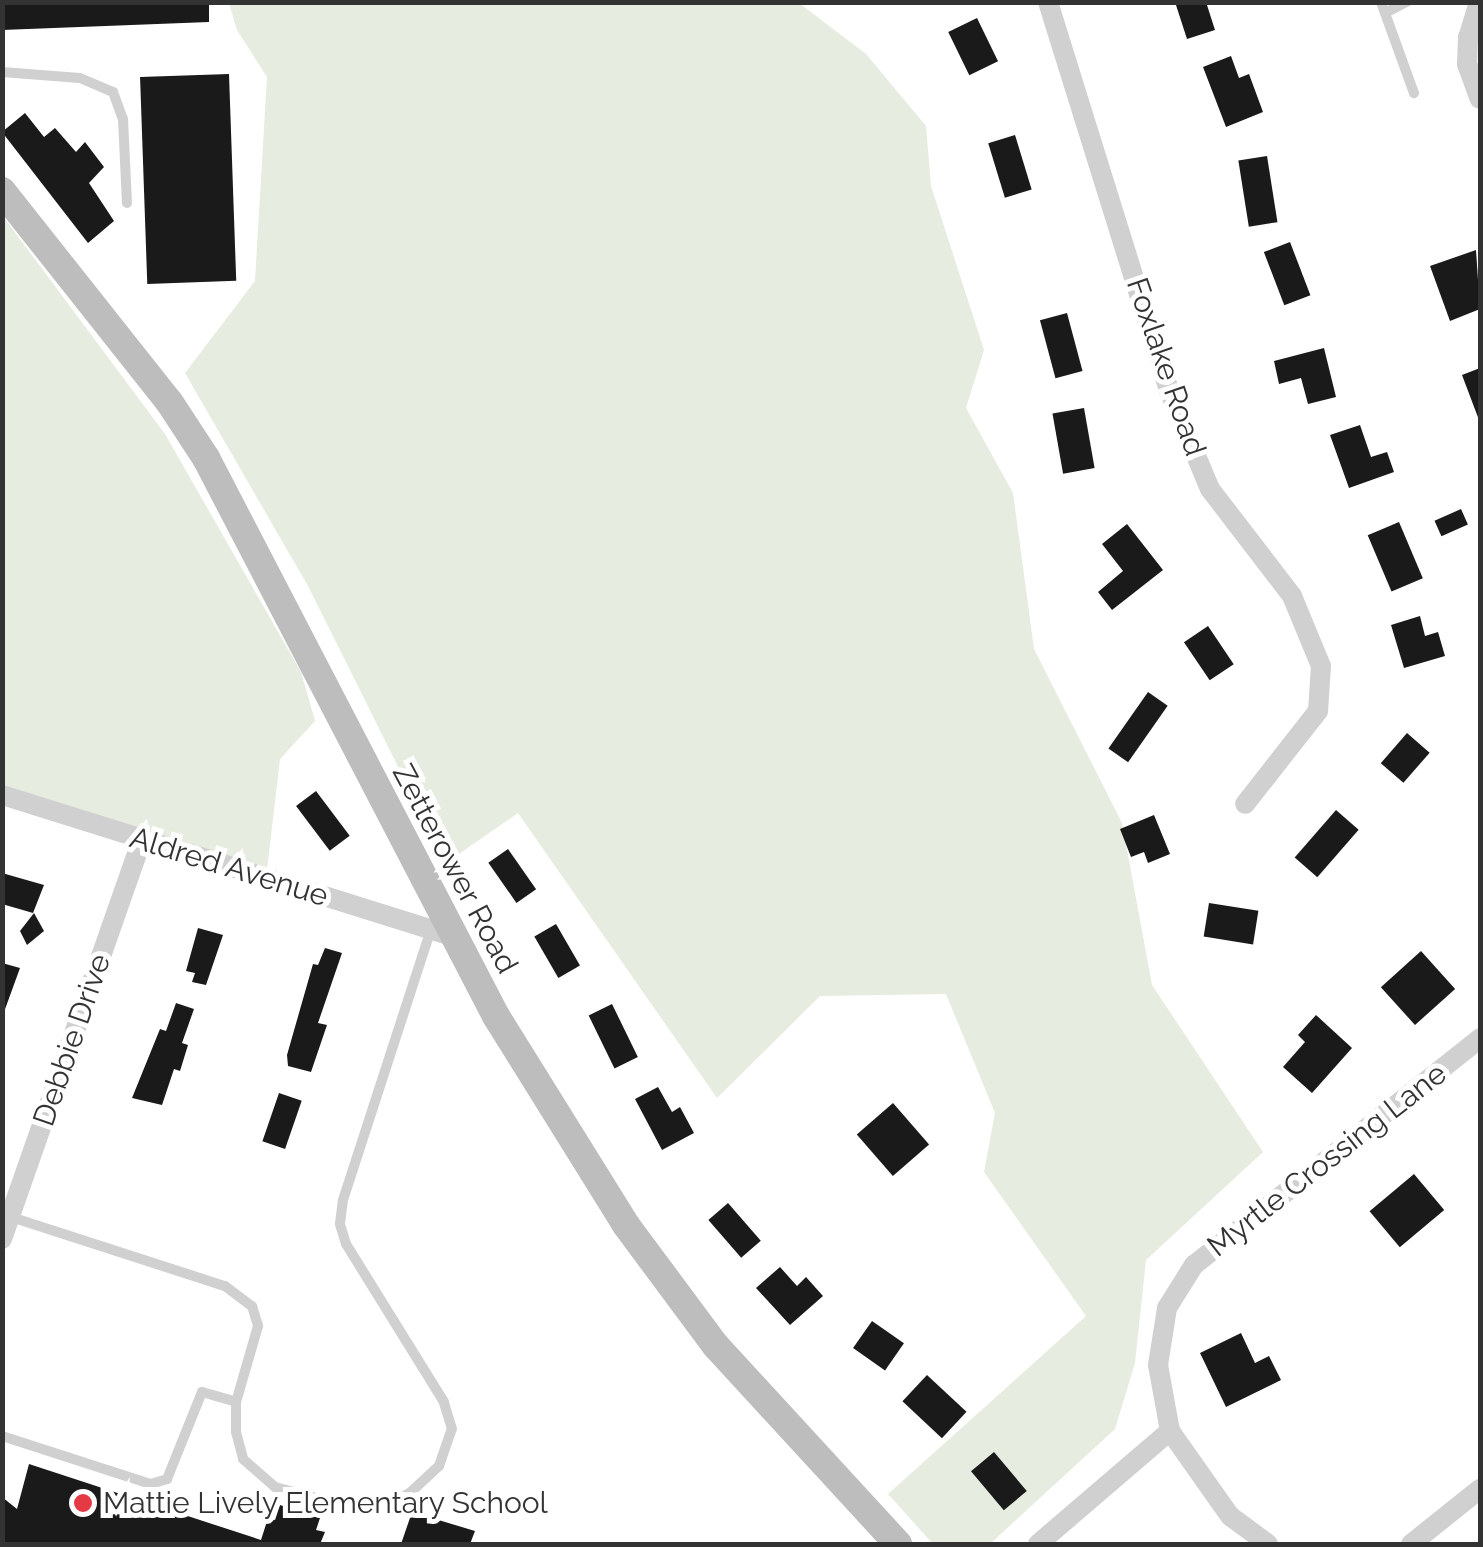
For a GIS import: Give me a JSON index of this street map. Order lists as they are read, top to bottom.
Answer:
{
  "streets": {
    "street": [
      "Foxlake Road",
      "Aldred Avenue",
      "Zetterower Road",
      "Debbie Drive",
      "Myrtle Crossing Lane"
    ]
  },
  "crossings": [
    ["Aldred Avenue", "Zetterower Road"],
    ["Aldred Avenue", "Debbie Drive"]
  ],
  "places": ["Mattie Lively Elementary School"]
}
